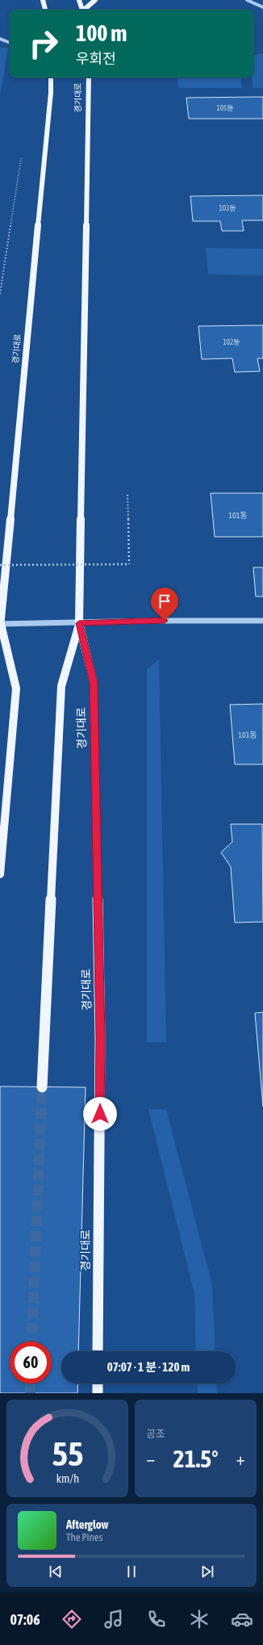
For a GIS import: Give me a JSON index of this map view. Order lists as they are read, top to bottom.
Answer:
{
  "streets": {
    "main road": ["경기대로"]
  },
  "house_numbers": [
    "105동",
    "103동",
    "102동",
    "101동",
    "101동"
  ],
  "page": {
    "turn": ["100 m", "우회전"],
    "limit": "60",
    "trip": "07:07 · 1 분 · 120 m",
    "tile": "공조",
    "heat": ["−", "21.5°", "+"],
    "song": ["Afterglow", "The Pines"],
    "tabs": "07:06",
    "gauge": ["55", "km/h"]
  }
}
